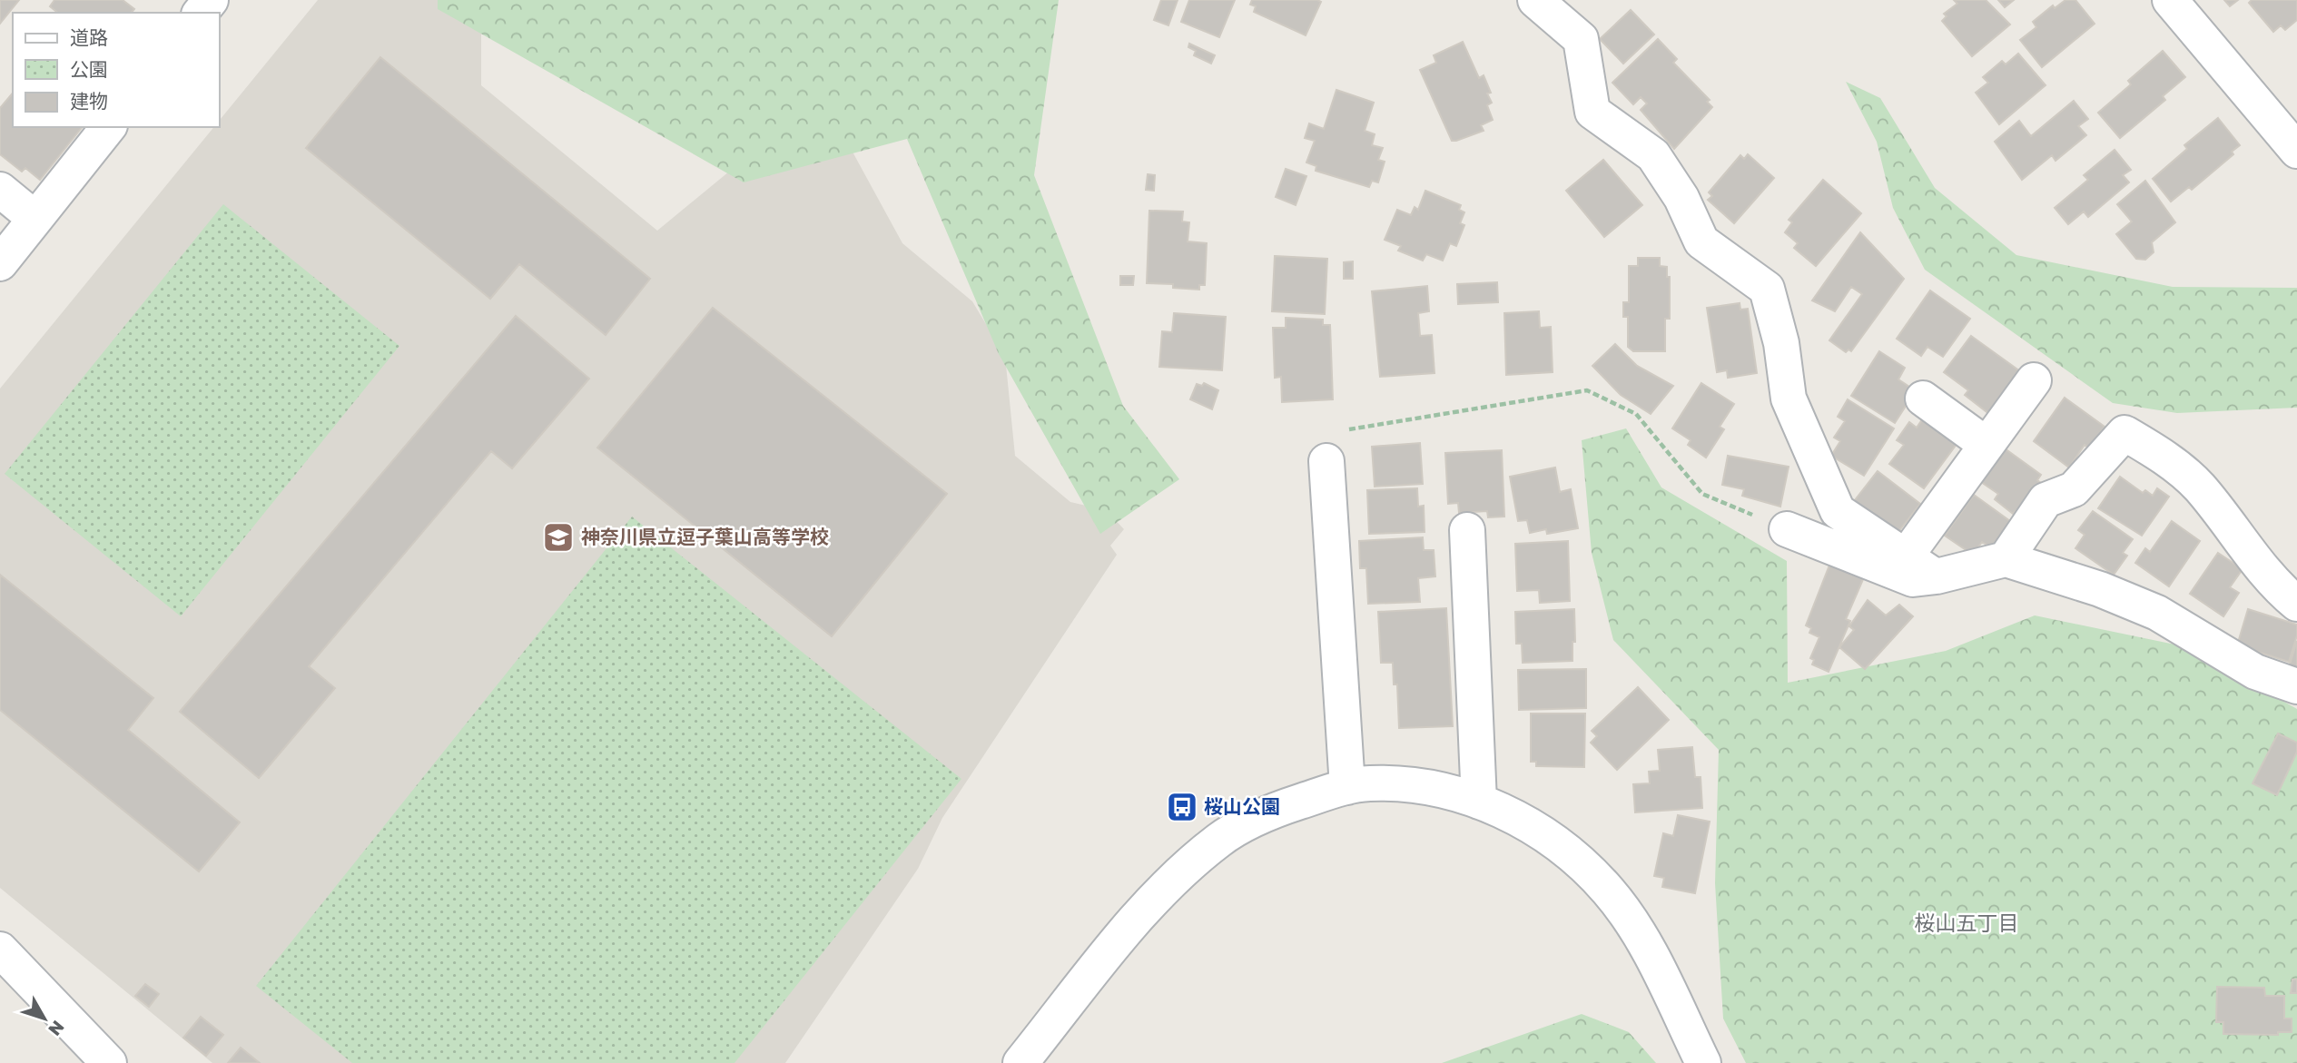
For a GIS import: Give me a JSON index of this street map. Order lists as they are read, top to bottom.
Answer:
{
  "districts": ["桜山五丁目"],
  "places": {
    "school or university": ["神奈川県立逗子葉山高等学校"],
    "bus stop": ["桜山公園"]
  },
  "legend": ["道路", "公園", "建物"],
  "north": "bottom right"
}
